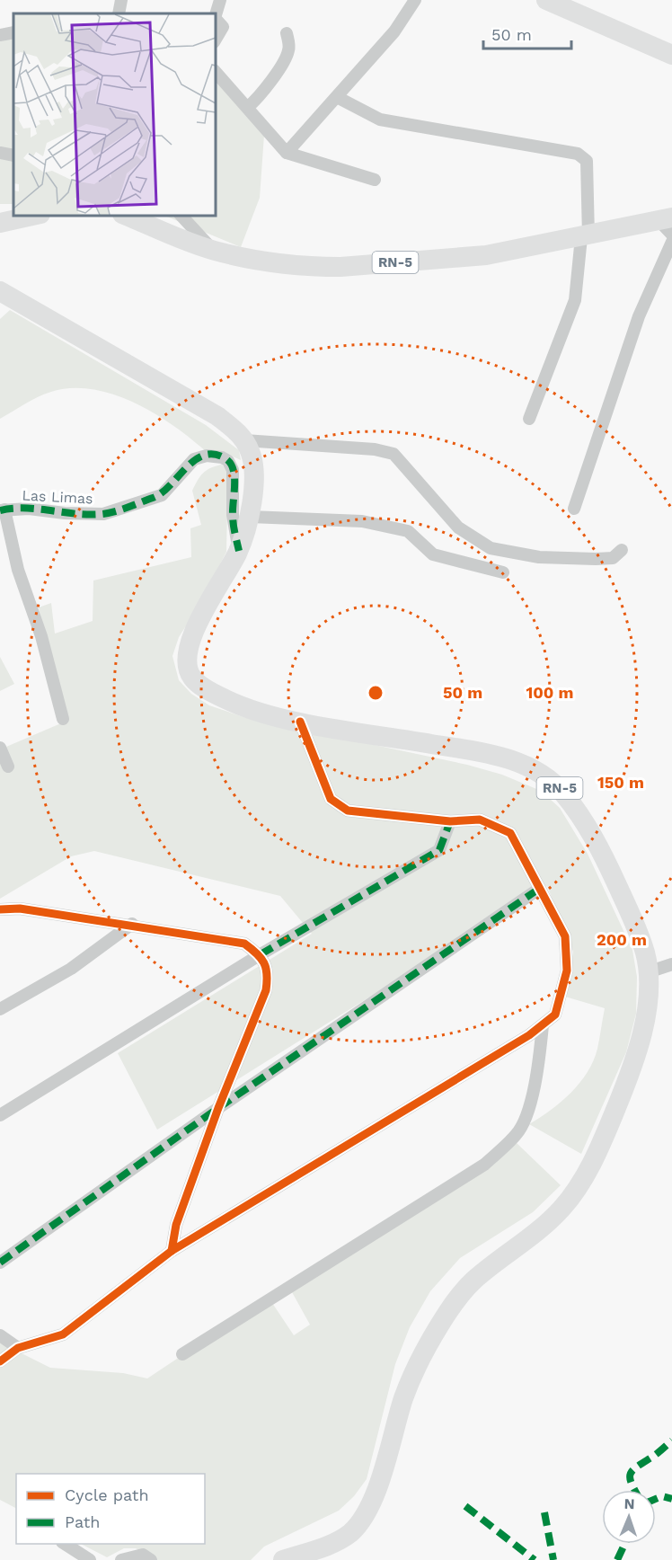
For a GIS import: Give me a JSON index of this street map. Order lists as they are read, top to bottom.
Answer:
{
  "streets": {
    "main road": ["RN-5"],
    "street": ["Las Limas"]
  },
  "crossings": [
    ["RN-5", "Las Limas"]
  ],
  "legend": ["Cycle path", "Path"],
  "scale_bar": "50 m",
  "north": "top",
  "rings": [
    "50 m",
    "100 m",
    "150 m",
    "200 m"
  ]
}
